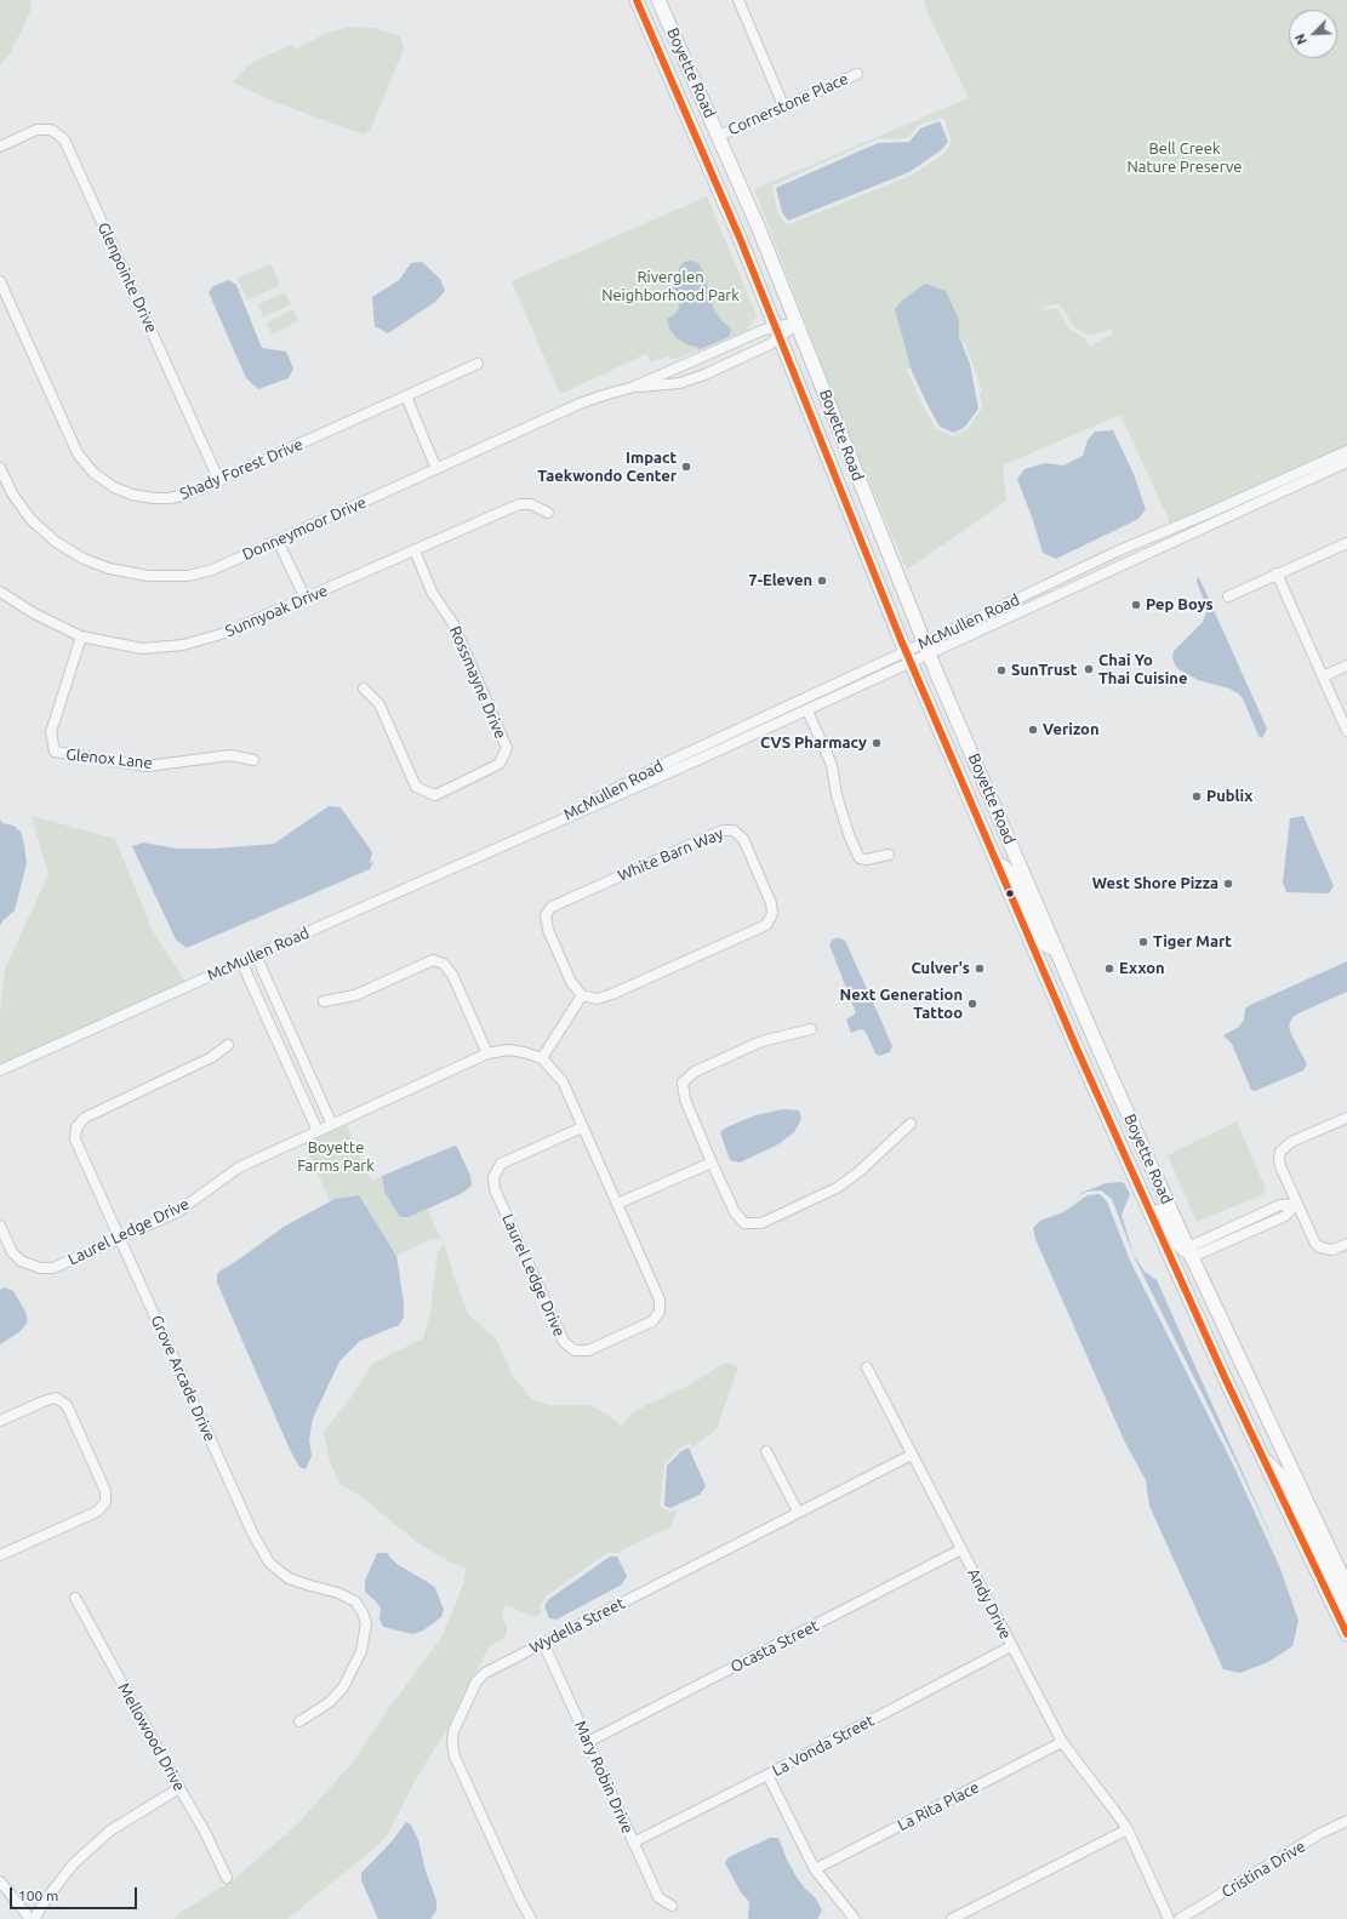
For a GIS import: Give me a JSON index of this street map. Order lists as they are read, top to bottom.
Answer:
{
  "streets": {
    "main road": ["Boyette Road"],
    "street": [
      "Cornerstone Place",
      "Glenpointe Drive",
      "Shady Forest Drive",
      "Donneymoor Drive",
      "Sunnyoak Drive",
      "McMullen Road",
      "Rossmayne Drive",
      "Glenox Lane",
      "White Barn Way",
      "Laurel Ledge Drive",
      "Grove Arcade Drive",
      "Andy Drive",
      "Wydella Street",
      "Ocasta Street",
      "Mellowood Drive",
      "La Vonda Street",
      "Mary Robin Drive",
      "La Rita Place",
      "Cristina Drive"
    ]
  },
  "crossings": [
    ["Boyette Road", "Cornerstone Place"],
    ["Boyette Road", "Donneymoor Drive"],
    ["Boyette Road", "McMullen Road"],
    ["Glenpointe Drive", "Shady Forest Drive"],
    ["Sunnyoak Drive", "Rossmayne Drive"],
    ["Sunnyoak Drive", "Glenox Lane"],
    ["Laurel Ledge Drive", "Grove Arcade Drive"],
    ["Andy Drive", "Wydella Street"],
    ["Andy Drive", "Ocasta Street"],
    ["Andy Drive", "La Vonda Street"],
    ["Andy Drive", "La Rita Place"],
    ["Wydella Street", "Mary Robin Drive"],
    ["Ocasta Street", "Mary Robin Drive"],
    ["La Vonda Street", "Mary Robin Drive"]
  ],
  "parks": ["Bell Creek Nature Preserve", "Riverglen Neighborhood Park", "Boyette Farms Park"],
  "places": [
    "Impact Taekwondo Center",
    "7-Eleven",
    "Pep Boys",
    "Chai Yo Thai Cuisine",
    "SunTrust",
    "Verizon",
    "CVS Pharmacy",
    "Publix",
    "West Shore Pizza",
    "Tiger Mart",
    "Culver's",
    "Exxon",
    "Next Generation Tattoo"
  ],
  "scale_bar": "100 m",
  "north": "bottom left"
}
